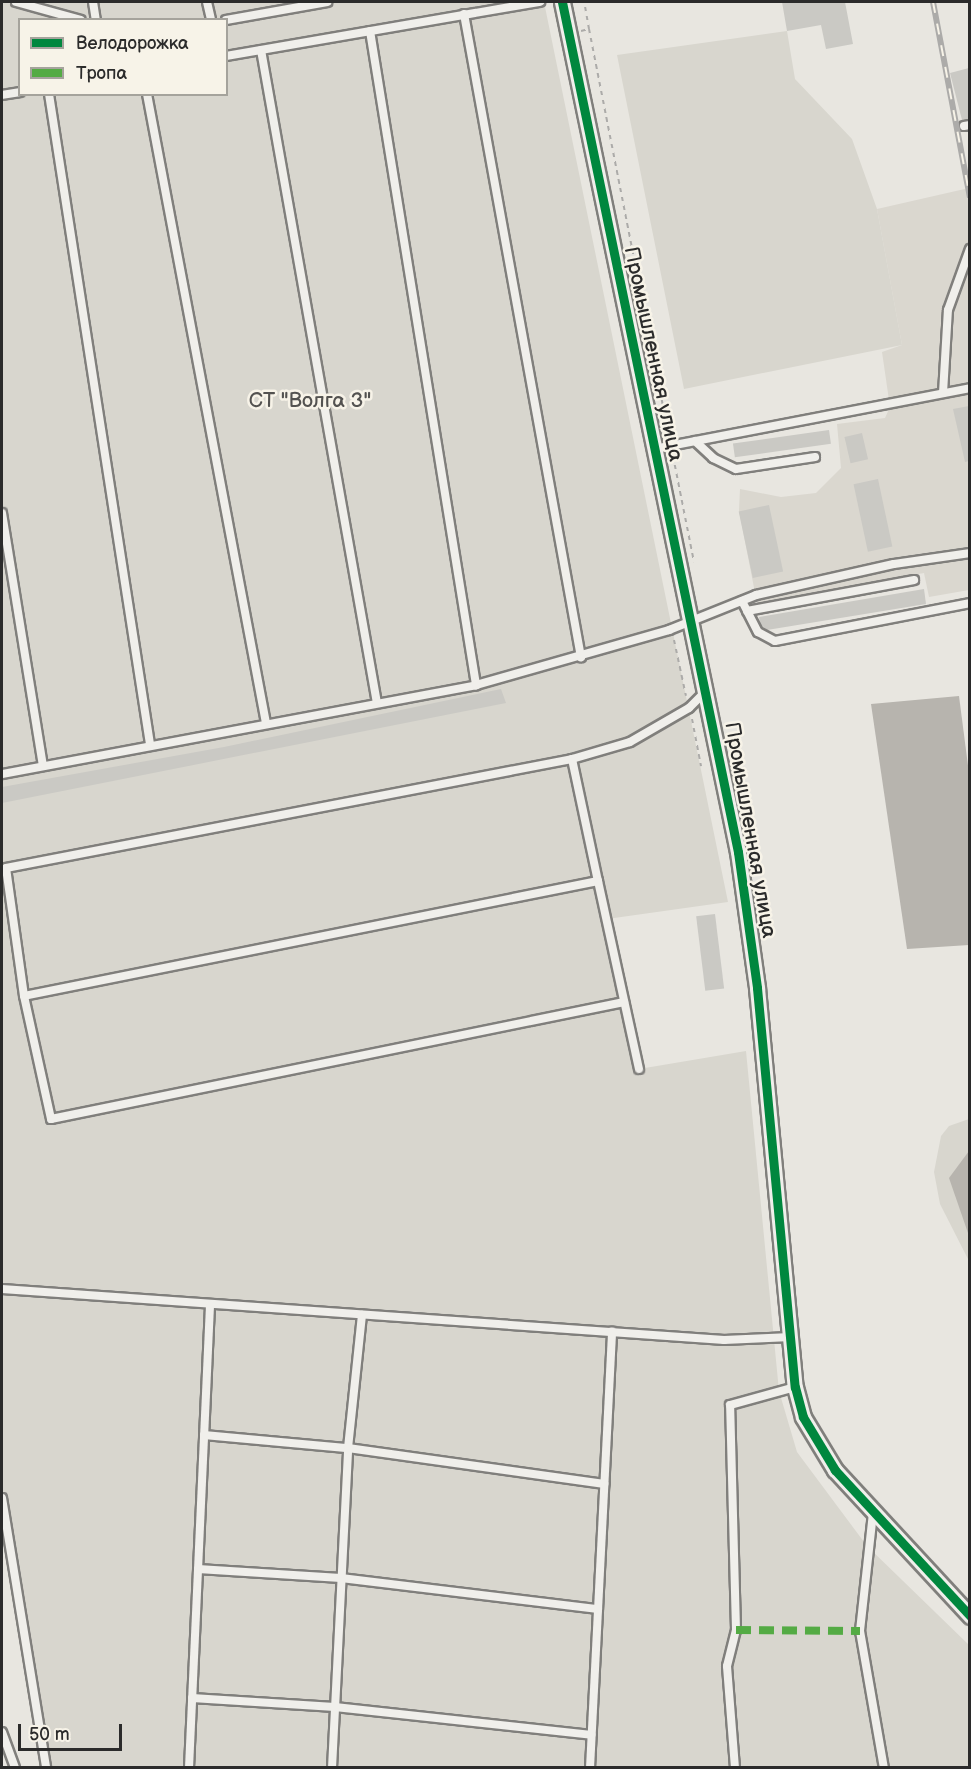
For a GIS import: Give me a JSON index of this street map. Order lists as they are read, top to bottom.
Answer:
{
  "streets": {
    "street": ["Промышленная улица"]
  },
  "parks": ["СТ \"Волга 3\""],
  "legend": ["Велодорожка", "Тропа"],
  "scale_bar": "50 m"
}
